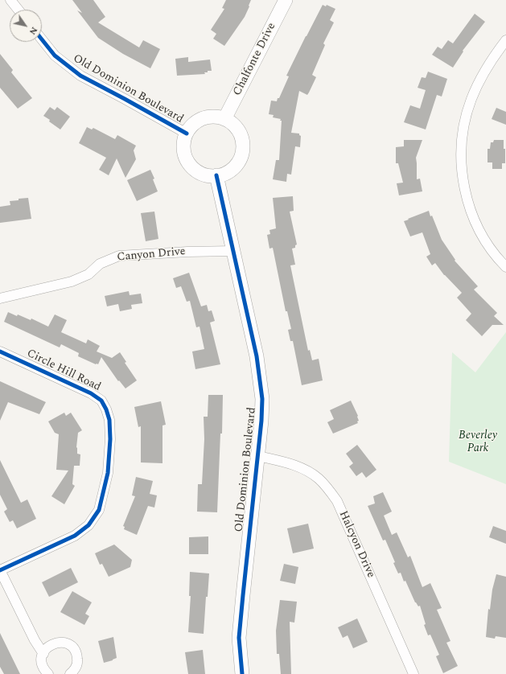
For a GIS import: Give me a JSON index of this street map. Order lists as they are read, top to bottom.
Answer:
{
  "streets": {
    "street": [
      "Chalfonte Drive",
      "Old Dominion Boulevard",
      "Canyon Drive",
      "Circle Hill Road",
      "Halcyon Drive"
    ]
  },
  "crossings": [
    ["Chalfonte Drive", "Old Dominion Boulevard"],
    ["Old Dominion Boulevard", "Canyon Drive"],
    ["Old Dominion Boulevard", "Halcyon Drive"]
  ],
  "parks": ["Beverley Park"],
  "north": "bottom right"
}
